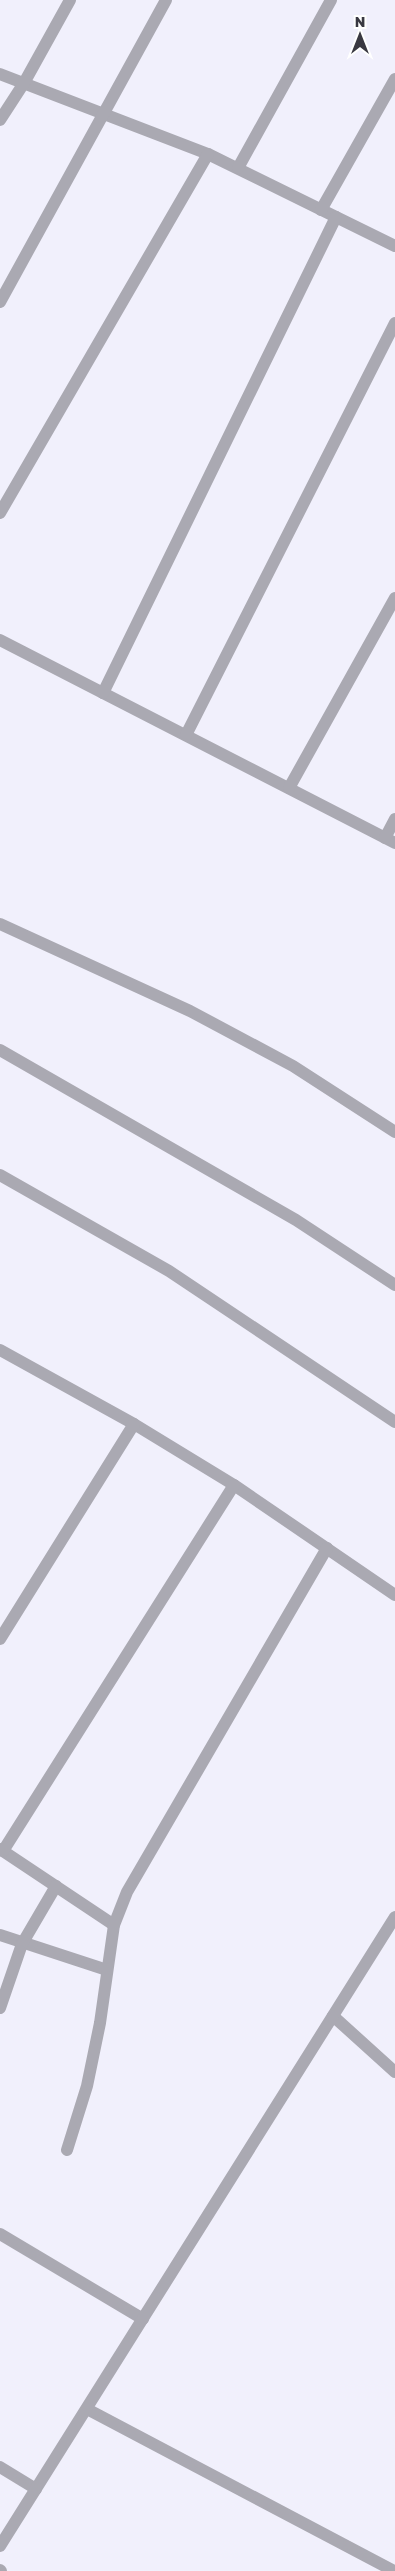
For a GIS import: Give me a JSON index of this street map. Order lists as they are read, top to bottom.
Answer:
{
  "north": "top"
}
